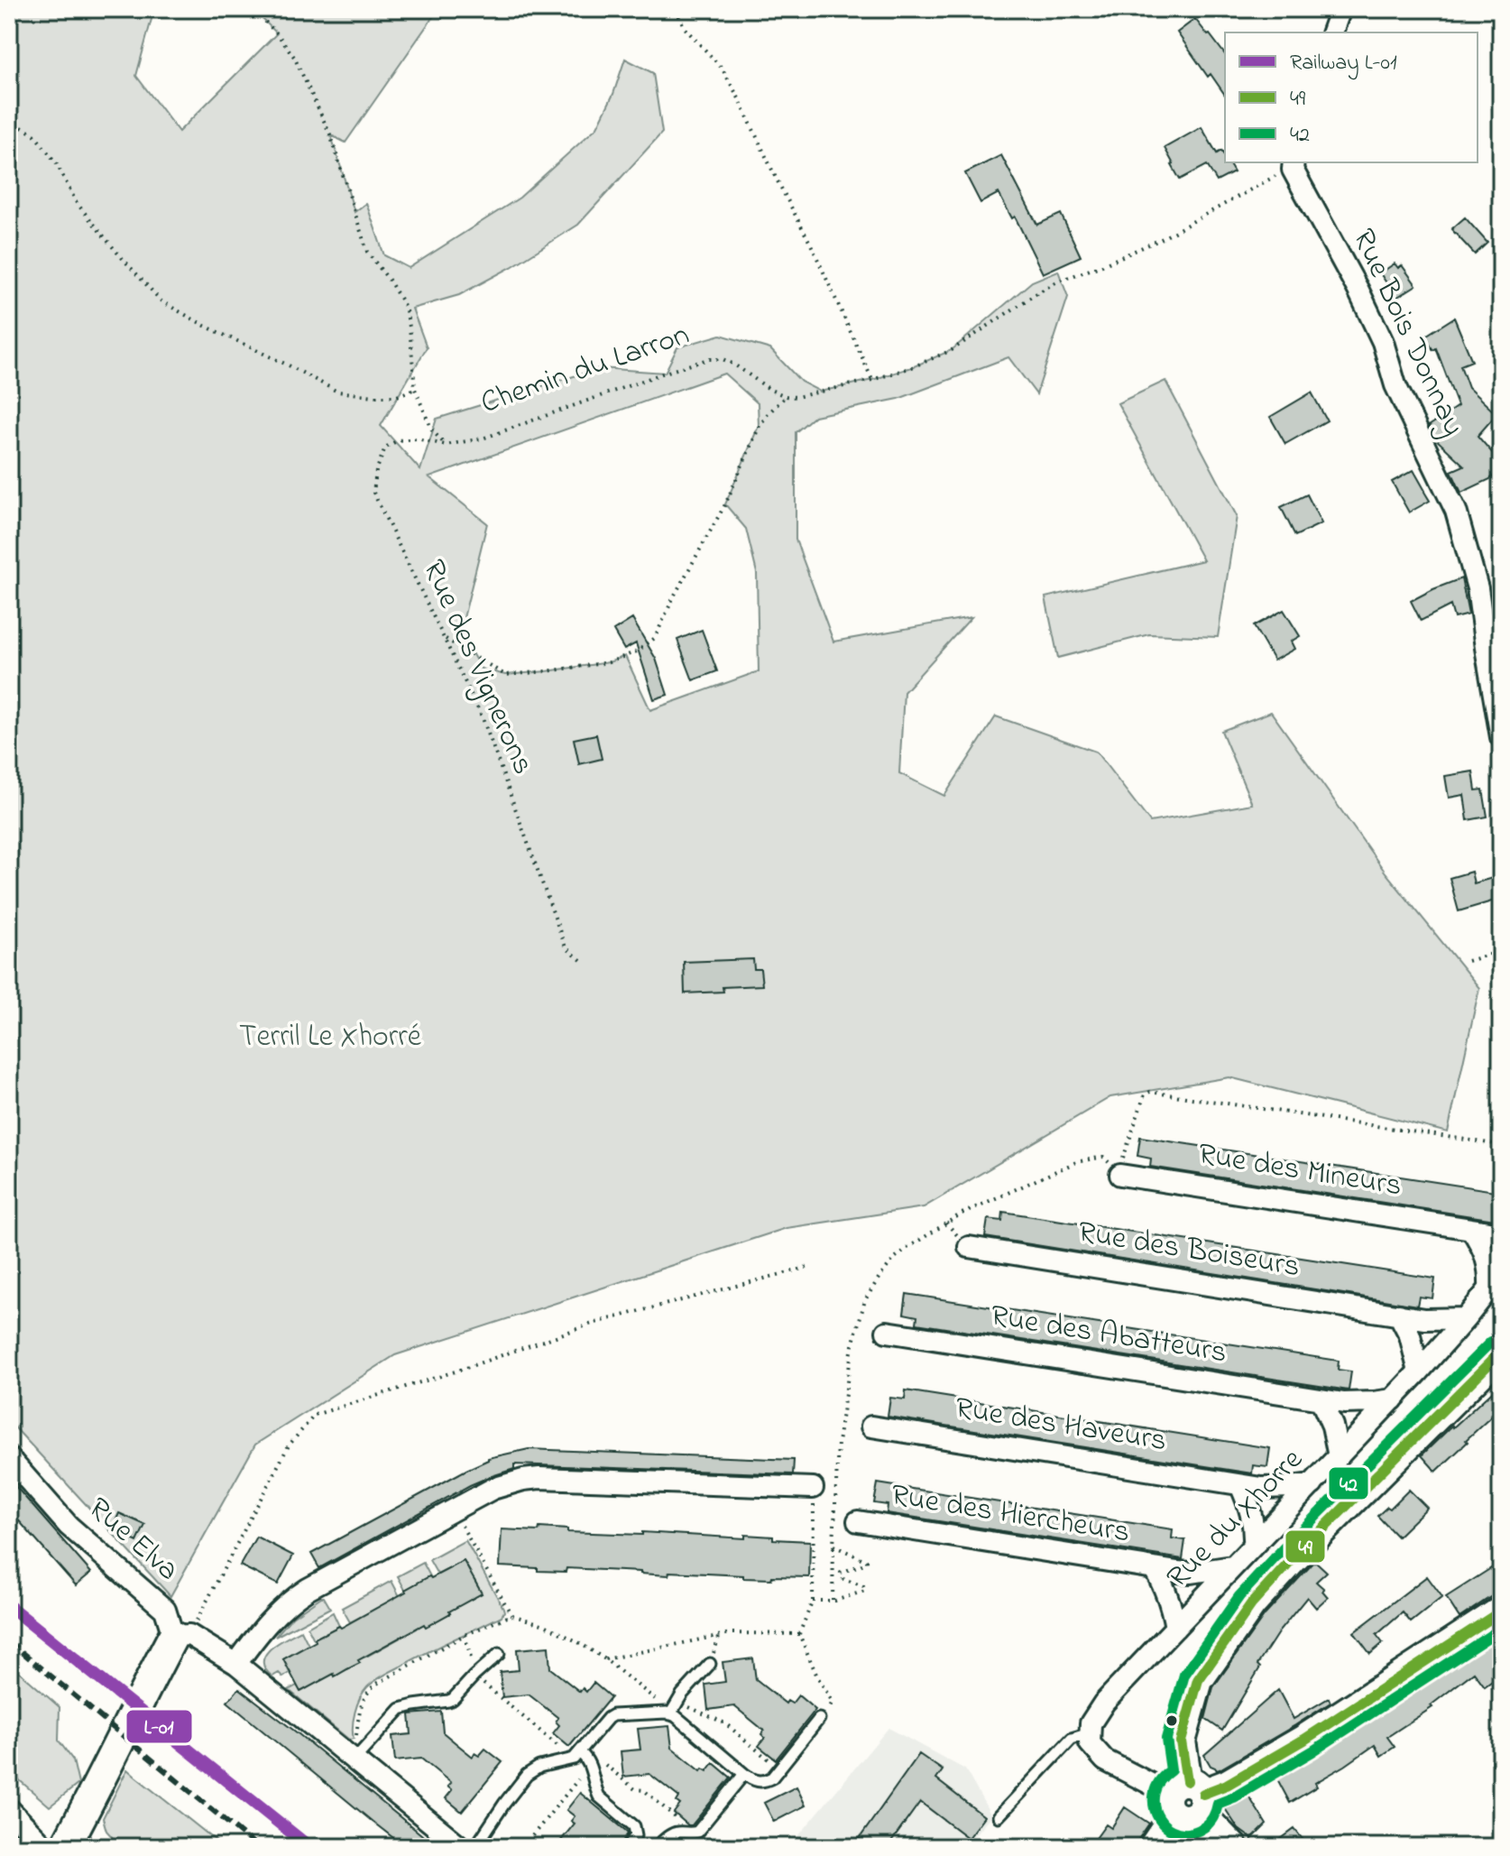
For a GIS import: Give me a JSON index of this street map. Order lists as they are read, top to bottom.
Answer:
{
  "streets": {
    "street": [
      "Rue Bois Donnay",
      "Rue des Mineurs",
      "Rue des Boiseurs",
      "Rue des Abatteurs",
      "Rue des Haveurs",
      "Rue des Hiercheurs",
      "Rue du Xhorre",
      "Rue Elva"
    ],
    "path": ["Chemin du Larron", "Rue des Vignerons"]
  },
  "crossings": [
    ["Chemin du Larron", "Rue des Vignerons"],
    ["Rue des Boiseurs", "Rue du Xhorre"],
    ["Rue des Abatteurs", "Rue du Xhorre"],
    ["Rue des Haveurs", "Rue du Xhorre"],
    ["Rue des Hiercheurs", "Rue du Xhorre"]
  ],
  "parks": ["Terril Le Xhorré"],
  "lines": ["transit line 42", "transit line 49", "rail line L-01"],
  "legend": ["Railway L-01", "49", "42"]
}
